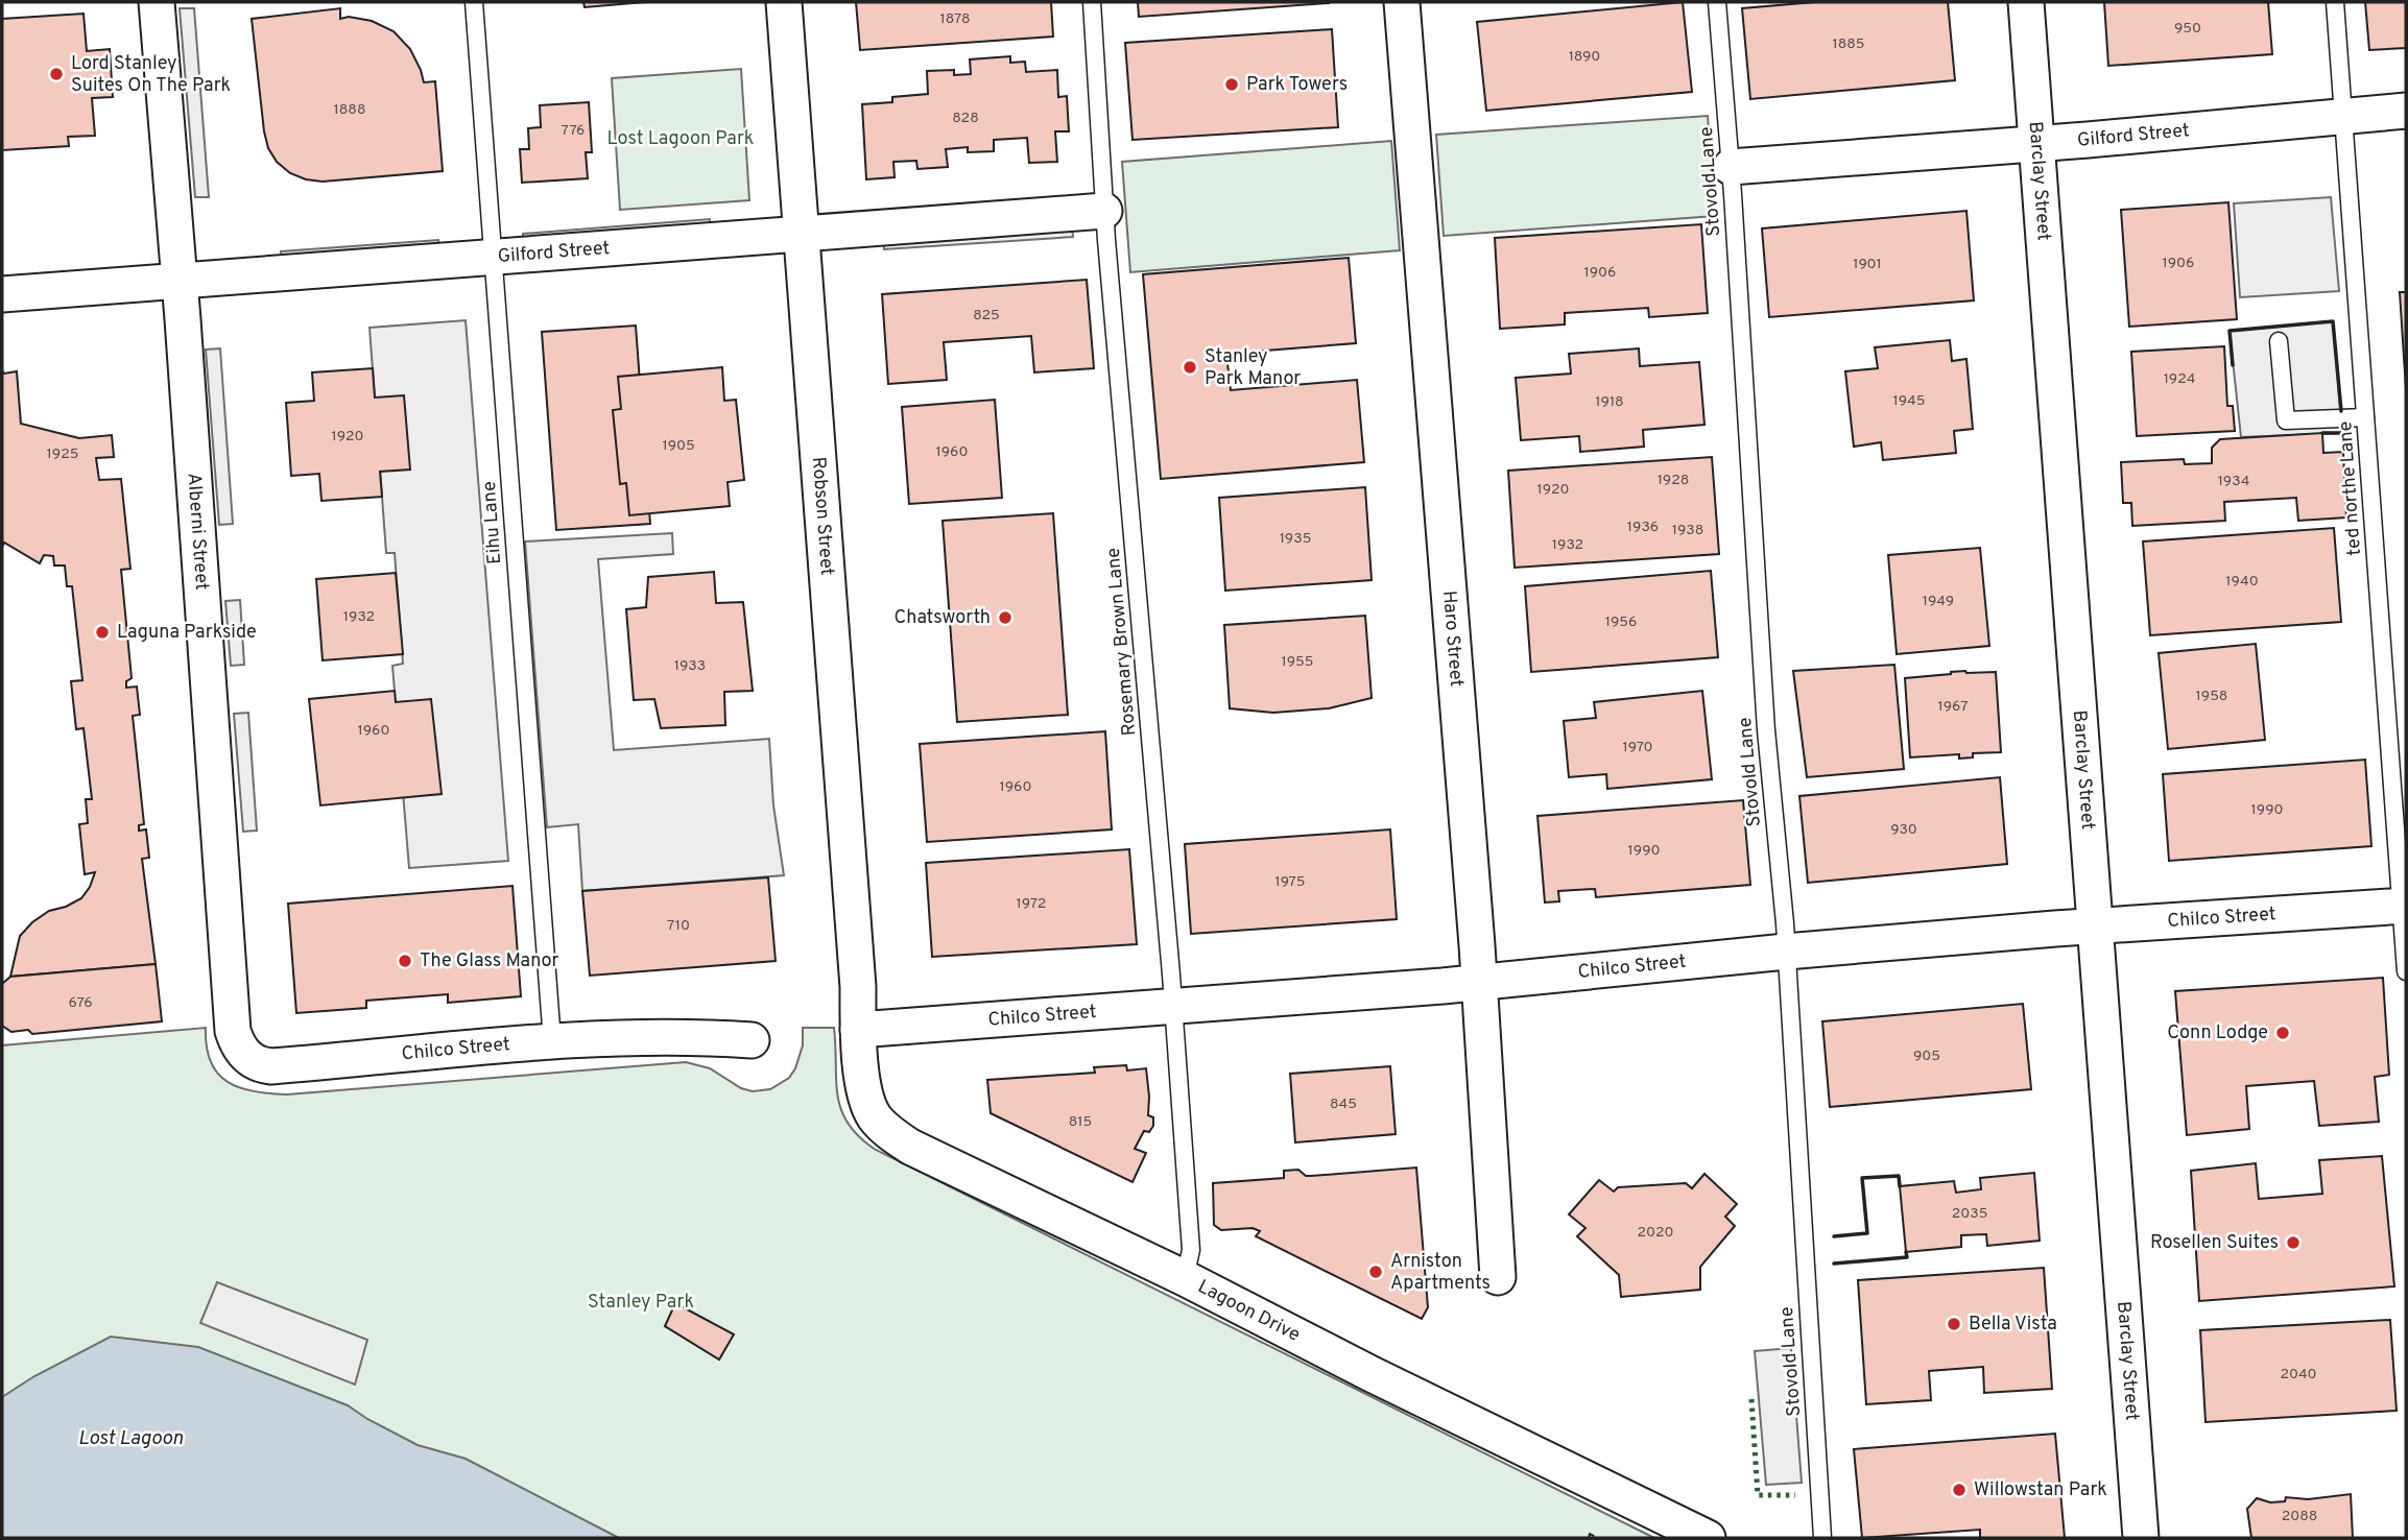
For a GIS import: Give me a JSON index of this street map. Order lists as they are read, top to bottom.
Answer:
{
  "streets": {
    "street": [
      "Gilford Street",
      "Barclay Street",
      "Robson Street",
      "Alberni Street",
      "Haro Street",
      "Chilco Street",
      "Lagoon Drive"
    ],
    "lane": [
      "Stovold Lane",
      "ted northe Lane",
      "Eihu Lane",
      "Rosemary Brown Lane"
    ]
  },
  "crossings": [
    ["Gilford Street", "Barclay Street"],
    ["Gilford Street", "Stovold Lane"],
    ["Gilford Street", "ted northe Lane"],
    ["Gilford Street", "Robson Street"],
    ["Gilford Street", "Eihu Lane"],
    ["Gilford Street", "Alberni Street"],
    ["Gilford Street", "Rosemary Brown Lane"],
    ["Barclay Street", "Chilco Street"],
    ["Stovold Lane", "Chilco Street"],
    ["ted northe Lane", "Chilco Street"],
    ["Robson Street", "Chilco Street"],
    ["Robson Street", "Lagoon Drive"],
    ["Eihu Lane", "Chilco Street"],
    ["Alberni Street", "Chilco Street"],
    ["Haro Street", "Chilco Street"],
    ["Rosemary Brown Lane", "Chilco Street"],
    ["Rosemary Brown Lane", "Lagoon Drive"],
    ["Chilco Street", "Lagoon Drive"]
  ],
  "water": ["Lost Lagoon"],
  "parks": ["Lost Lagoon Park", "Stanley Park"],
  "places": [
    "Lord Stanley Suites On The Park",
    "Park Towers",
    "Stanley Park Manor",
    "Chatsworth",
    "Laguna Parkside",
    "The Glass Manor",
    "Conn Lodge",
    "Rosellen Suites",
    "Arniston Apartments",
    "Bella Vista",
    "Willowstan Park"
  ],
  "house_numbers": [
    "1878",
    "950",
    "1885",
    "1890",
    "1888",
    "828",
    "776",
    "1906",
    "1901",
    "1906",
    "825",
    "1924",
    "1945",
    "1918",
    "1920",
    "1905",
    "1960",
    "1925",
    "1928",
    "1934",
    "1920",
    "1936",
    "1938",
    "1935",
    "1932",
    "1940",
    "1949",
    "1932",
    "1956",
    "1955",
    "1933",
    "1958",
    "1967",
    "1960",
    "1970",
    "1960",
    "1990",
    "930",
    "1990",
    "1975",
    "1972",
    "710",
    "676",
    "905",
    "845",
    "815",
    "2035",
    "2020",
    "2040",
    "2088"
  ]
}
